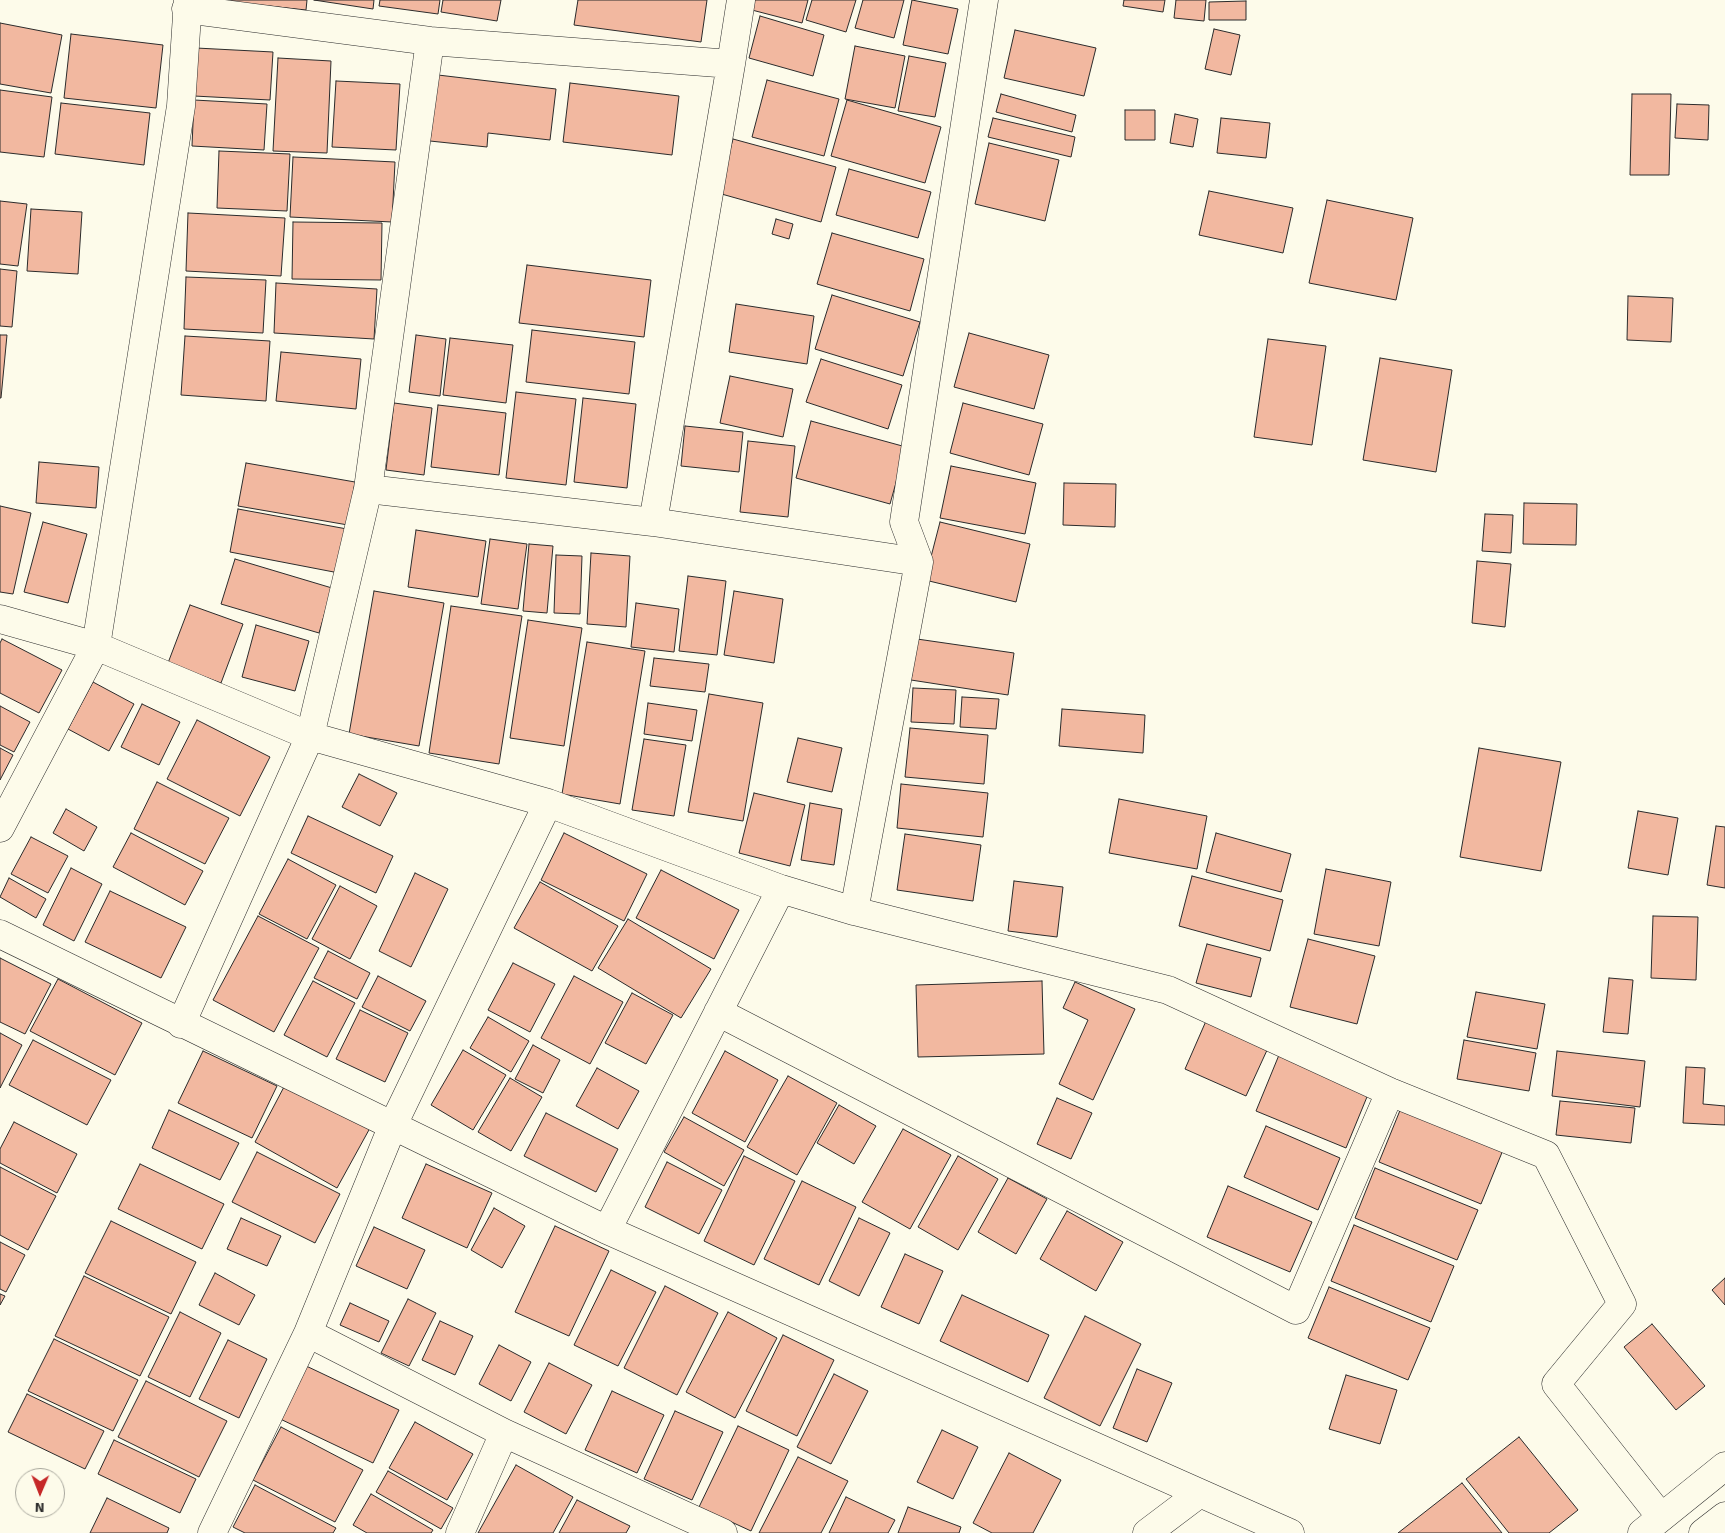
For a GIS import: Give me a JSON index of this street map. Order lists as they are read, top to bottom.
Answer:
{
  "north": "bottom"
}
